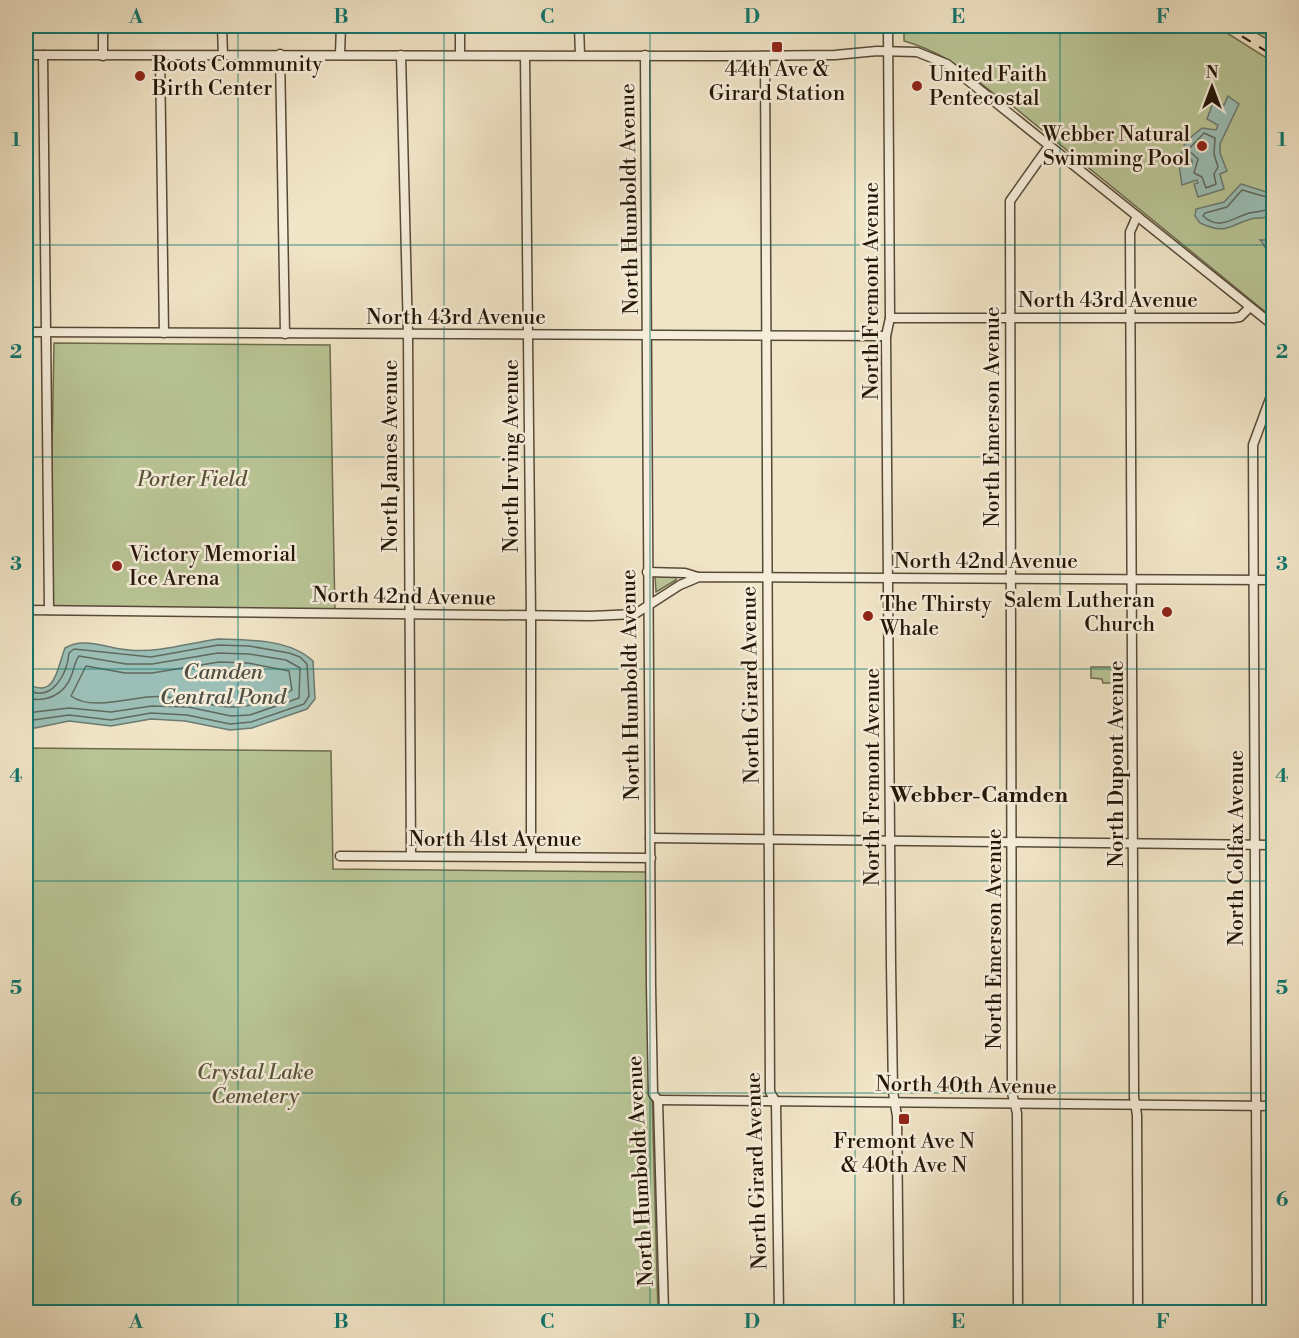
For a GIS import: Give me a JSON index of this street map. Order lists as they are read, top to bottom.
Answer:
{
  "streets": {
    "street": [
      "North Humboldt Avenue",
      "North Fremont Avenue",
      "North 43rd Avenue",
      "North Emerson Avenue",
      "North James Avenue",
      "North Irving Avenue",
      "North 42nd Avenue",
      "North Girard Avenue",
      "North Dupont Avenue",
      "North 41st Avenue",
      "North Colfax Avenue",
      "North 40th Avenue"
    ]
  },
  "crossings": [
    ["North Humboldt Avenue", "North 43rd Avenue"],
    ["North Humboldt Avenue", "North 42nd Avenue"],
    ["North Humboldt Avenue", "North 41st Avenue"],
    ["North Humboldt Avenue", "North 40th Avenue"],
    ["North Fremont Avenue", "North 43rd Avenue"],
    ["North Fremont Avenue", "North 42nd Avenue"],
    ["North Fremont Avenue", "North 40th Avenue"],
    ["North 43rd Avenue", "North Emerson Avenue"],
    ["North 43rd Avenue", "North James Avenue"],
    ["North 43rd Avenue", "North Irving Avenue"],
    ["North 43rd Avenue", "North Girard Avenue"],
    ["North 43rd Avenue", "North Dupont Avenue"],
    ["North Emerson Avenue", "North 42nd Avenue"],
    ["North Emerson Avenue", "North 40th Avenue"],
    ["North James Avenue", "North 42nd Avenue"],
    ["North James Avenue", "North 41st Avenue"],
    ["North Irving Avenue", "North 42nd Avenue"],
    ["North Irving Avenue", "North 41st Avenue"],
    ["North 42nd Avenue", "North Girard Avenue"],
    ["North 42nd Avenue", "North Dupont Avenue"],
    ["North 42nd Avenue", "North Colfax Avenue"],
    ["North Girard Avenue", "North 40th Avenue"],
    ["North Dupont Avenue", "North 40th Avenue"],
    ["North Colfax Avenue", "North 40th Avenue"]
  ],
  "districts": ["Webber-Camden"],
  "water": ["Camden Central Pond"],
  "parks": ["Porter Field", "Crystal Lake Cemetery"],
  "places": {
    "transit": ["44th Ave & Girard Station", "Fremont Ave N & 40th Ave N"],
    "other": [
      "Roots Community Birth Center",
      "United Faith Pentecostal",
      "Webber Natural Swimming Pool",
      "Victory Memorial Ice Arena",
      "Salem Lutheran Church",
      "The Thirsty Whale"
    ]
  },
  "north": "top",
  "grid": {
    "columns": [
      "A",
      "B",
      "C",
      "D",
      "E",
      "F"
    ],
    "rows": [
      "1",
      "2",
      "3",
      "4",
      "5",
      "6"
    ]
  }
}
